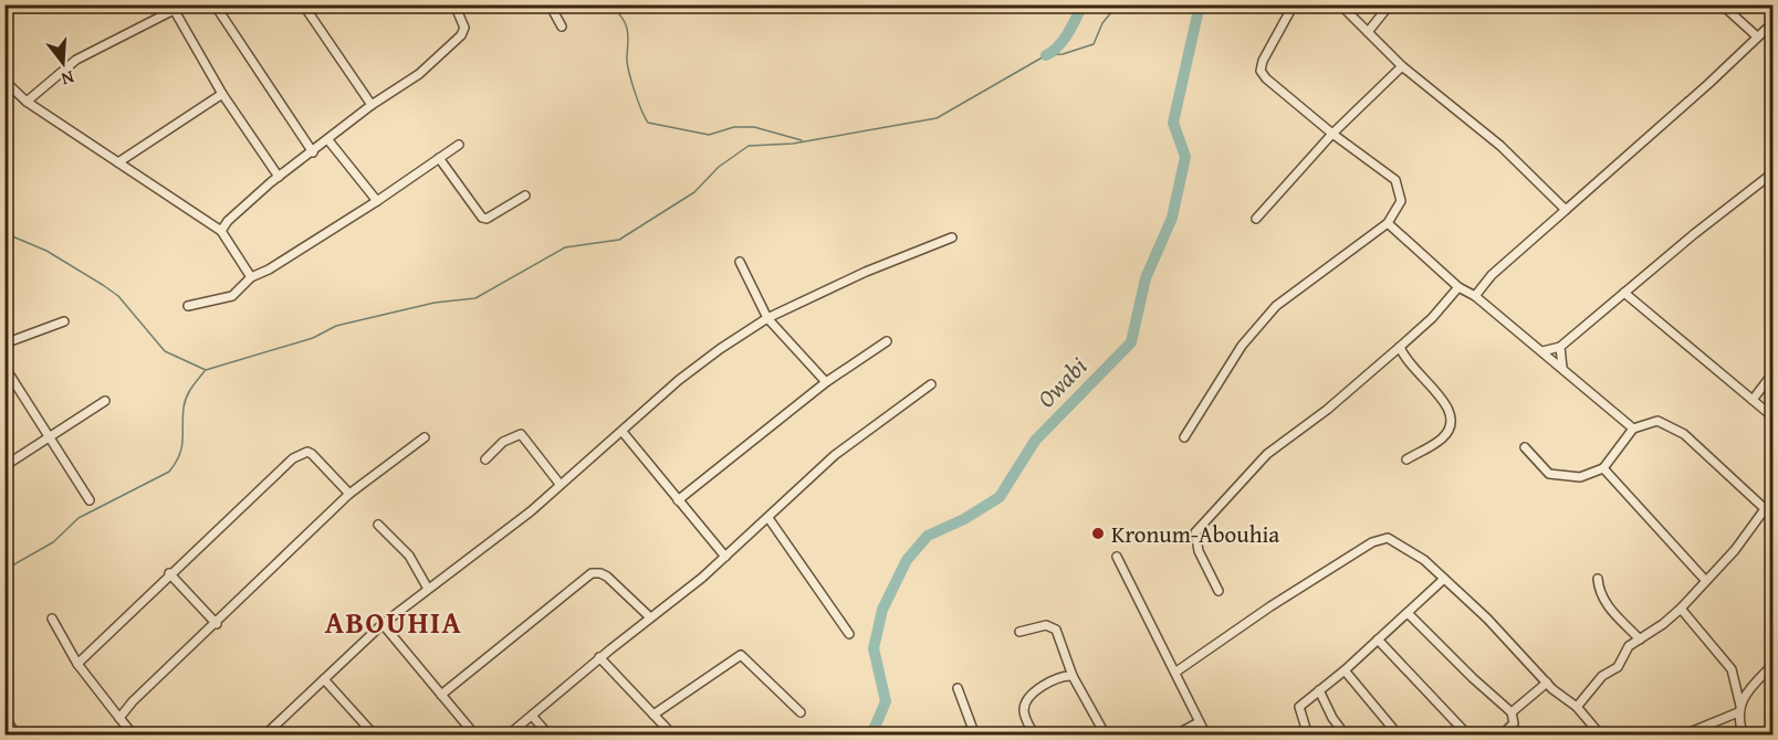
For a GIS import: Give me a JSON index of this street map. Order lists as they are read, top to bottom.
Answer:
{
  "districts": ["ABOUHIA"],
  "water": ["Owabi"],
  "places": ["Kronum-Abouhia"],
  "north": "bottom"
}
